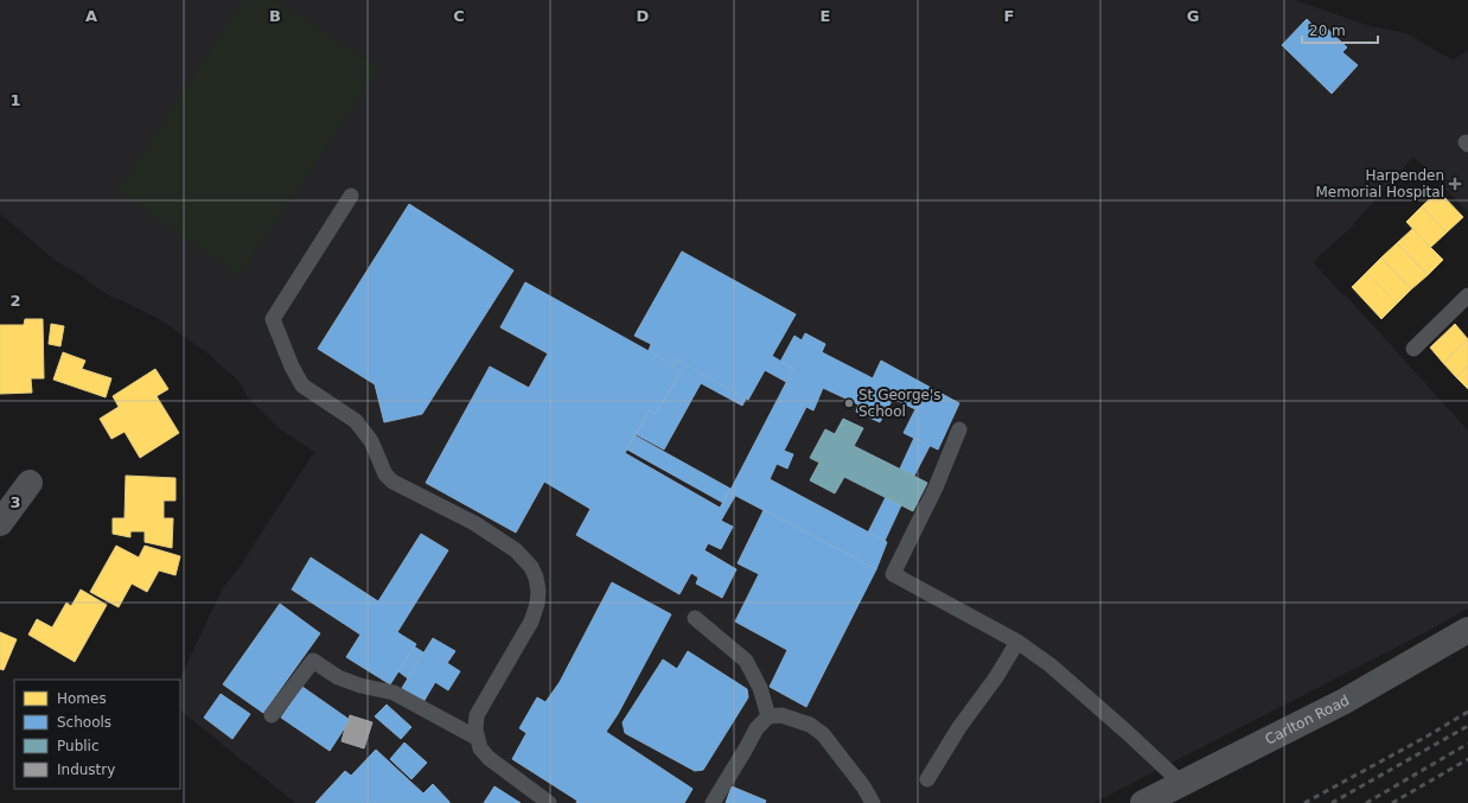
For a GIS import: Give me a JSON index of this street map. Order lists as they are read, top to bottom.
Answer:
{
  "streets": {
    "street": ["Carlton Road"]
  },
  "places": {
    "health": ["Harpenden Memorial Hospital"],
    "other": ["St George's School"]
  },
  "legend": [
    "Homes",
    "Schools",
    "Public",
    "Industry"
  ],
  "scale_bar": "20 m",
  "grid": {
    "columns": [
      "A",
      "B",
      "C",
      "D",
      "E",
      "F",
      "G"
    ],
    "rows": ["1", "2", "3"]
  }
}
